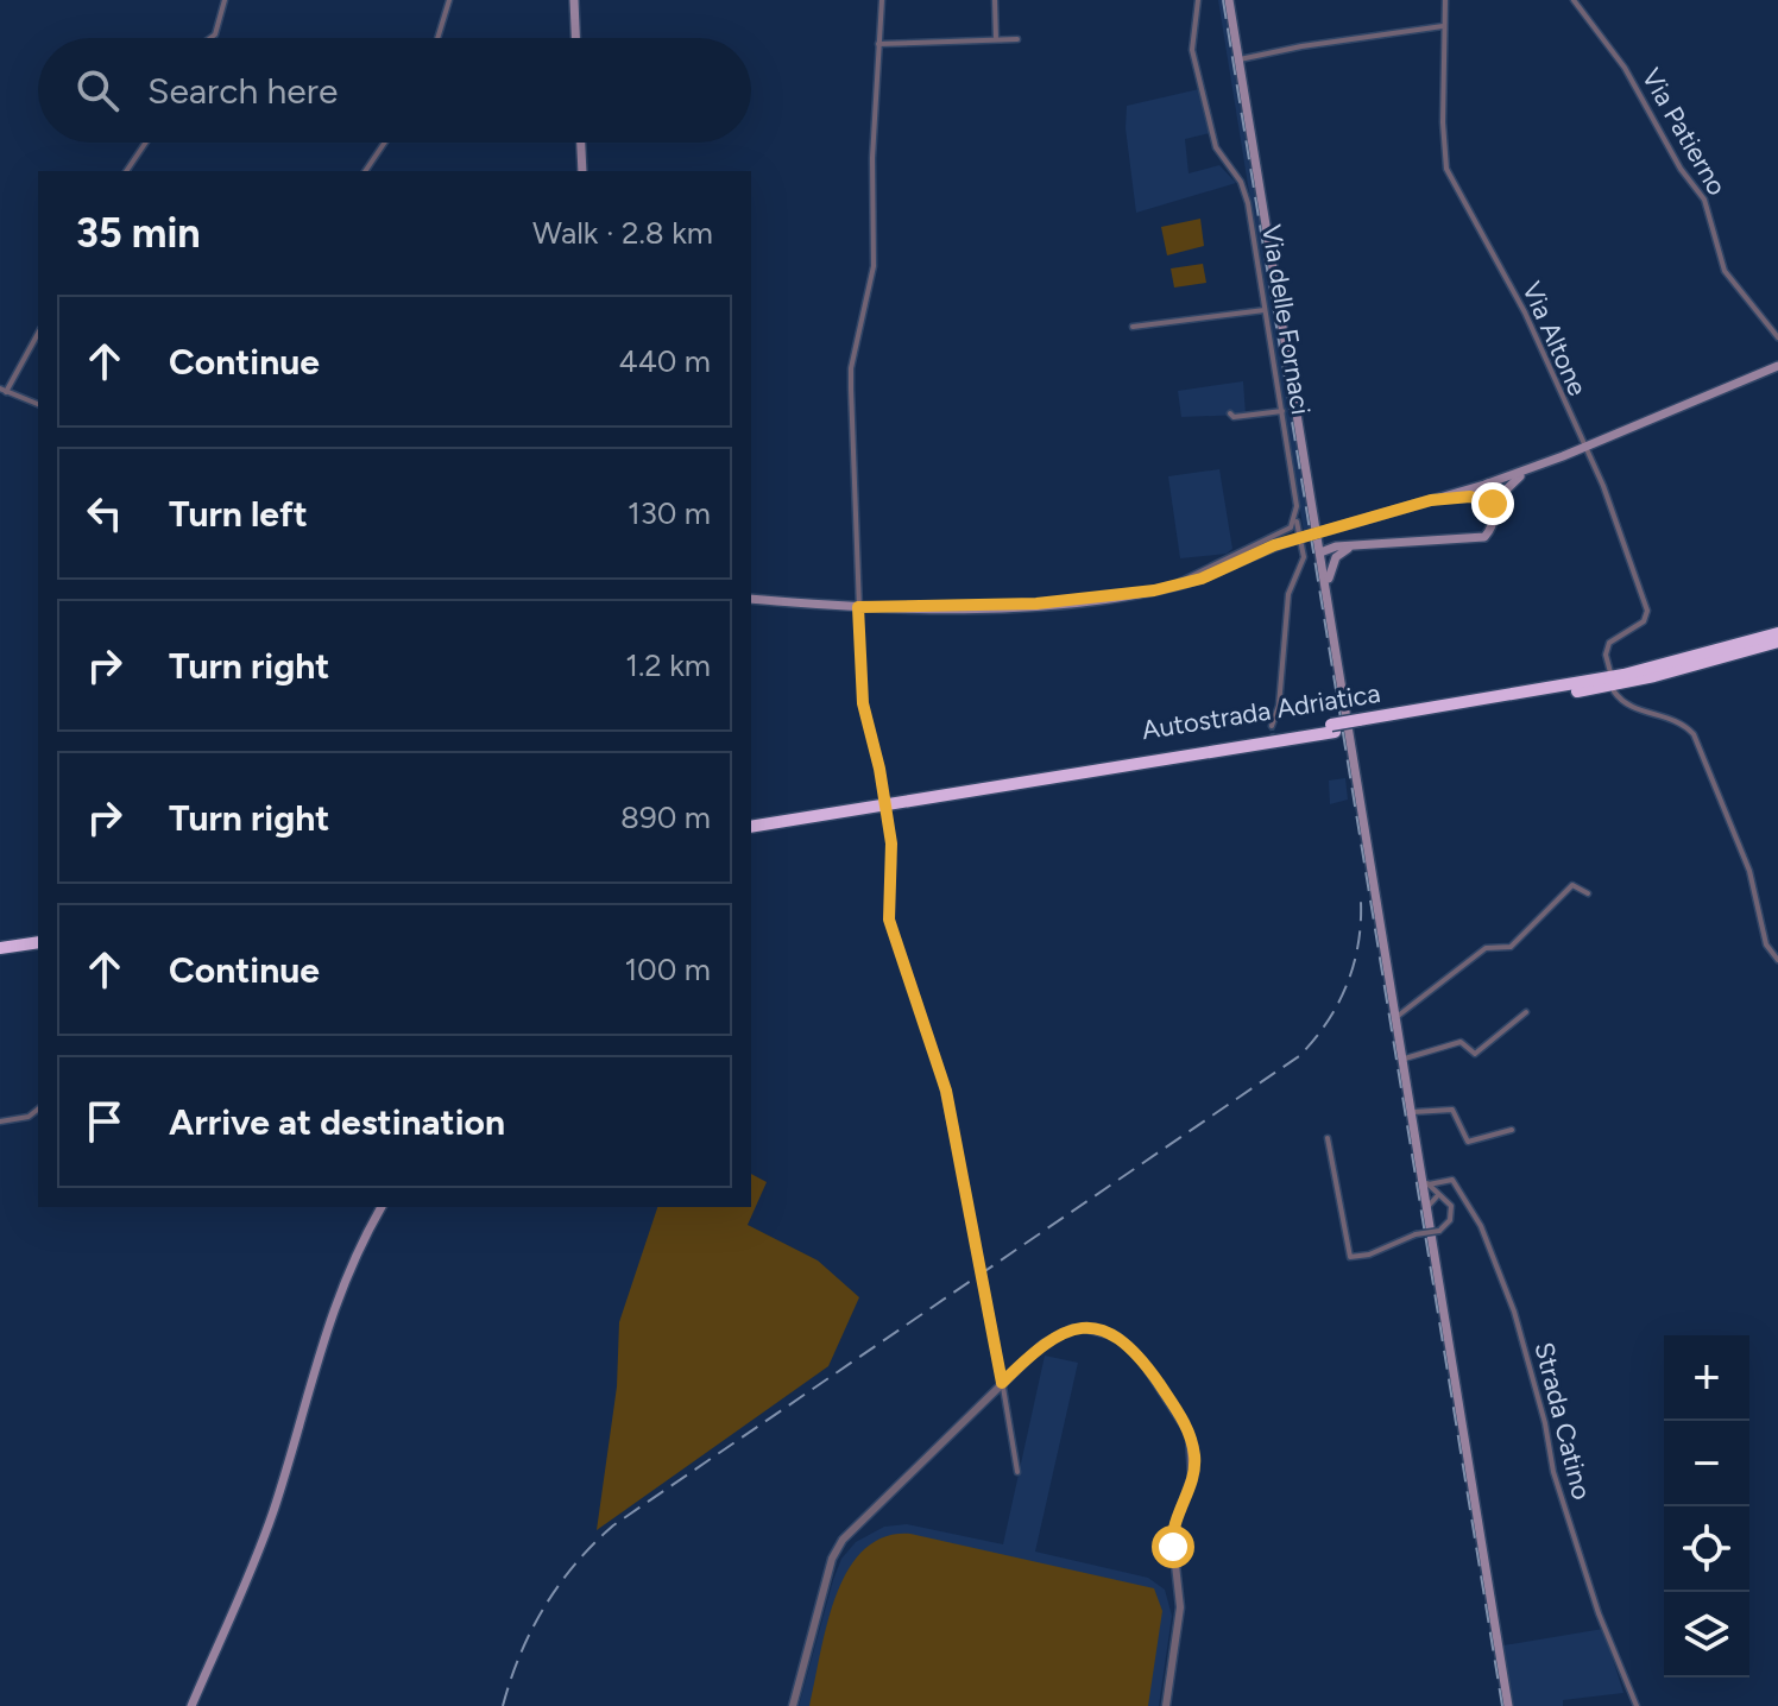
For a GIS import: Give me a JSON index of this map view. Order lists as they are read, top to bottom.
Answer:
{
  "streets": {
    "highway": ["Autostrada Adriatica"],
    "street": [
      "Via Patierno",
      "Via delle Fornaci",
      "Via Altone",
      "Strada Catino"
    ]
  },
  "page": {
    "search": "Search here",
    "heading": ["35 min", "Walk · 2.8 km"],
    "list": [
      ["Continue", "440 m"],
      ["Turn left", "130 m"],
      ["Turn right", "1.2 km"],
      ["Turn right", "890 m"],
      ["Continue", "100 m"],
      "Arrive at destination"
    ],
    "map_buttons": ["+", "−"]
  }
}
